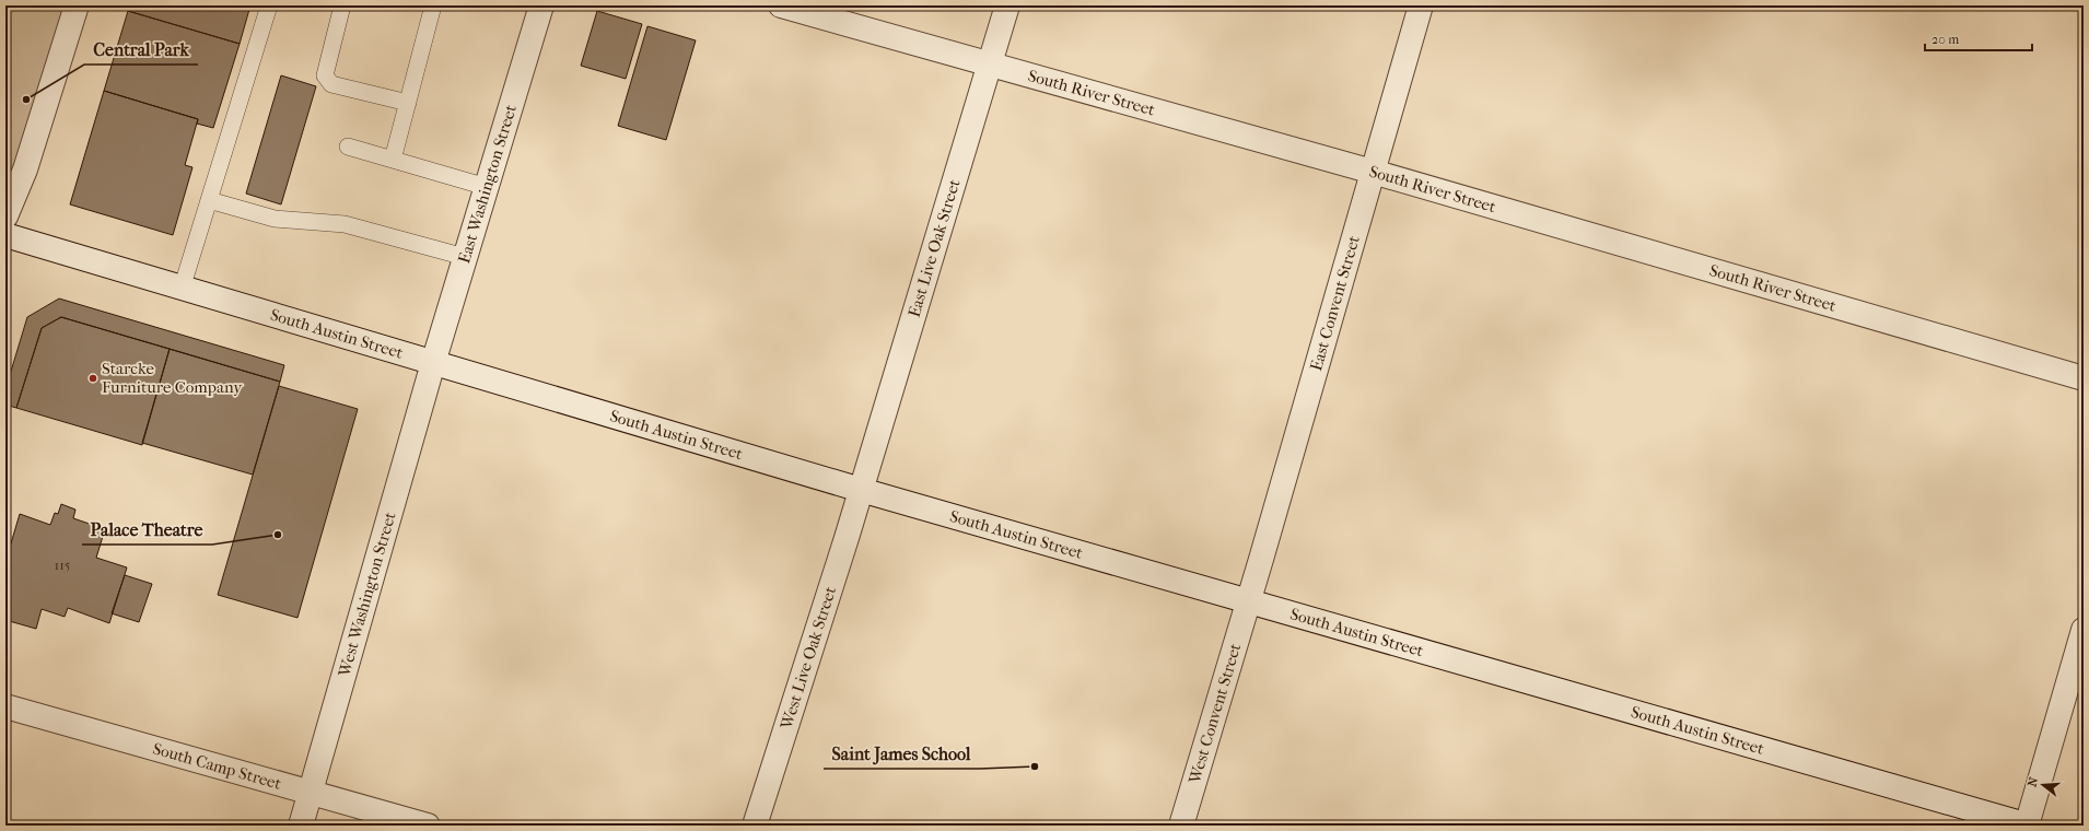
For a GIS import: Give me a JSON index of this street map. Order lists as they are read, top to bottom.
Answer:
{
  "streets": {
    "street": [
      "South River Street",
      "East Washington Street",
      "East Live Oak Street",
      "East Convent Street",
      "South Austin Street",
      "West Washington Street",
      "West Live Oak Street",
      "West Convent Street",
      "South Camp Street"
    ]
  },
  "crossings": [
    ["South River Street", "East Live Oak Street"],
    ["South River Street", "East Convent Street"],
    ["East Washington Street", "South Austin Street"],
    ["East Washington Street", "West Washington Street"],
    ["East Live Oak Street", "South Austin Street"],
    ["East Live Oak Street", "West Live Oak Street"],
    ["East Convent Street", "South Austin Street"],
    ["East Convent Street", "West Convent Street"],
    ["South Austin Street", "West Washington Street"],
    ["South Austin Street", "West Live Oak Street"],
    ["South Austin Street", "West Convent Street"],
    ["West Washington Street", "South Camp Street"]
  ],
  "places": [
    "Central Park",
    "Starcke Furniture Company",
    "Palace Theatre",
    "Saint James School"
  ],
  "house_numbers": ["115"],
  "scale_bar": "20 m",
  "north": "left"
}
